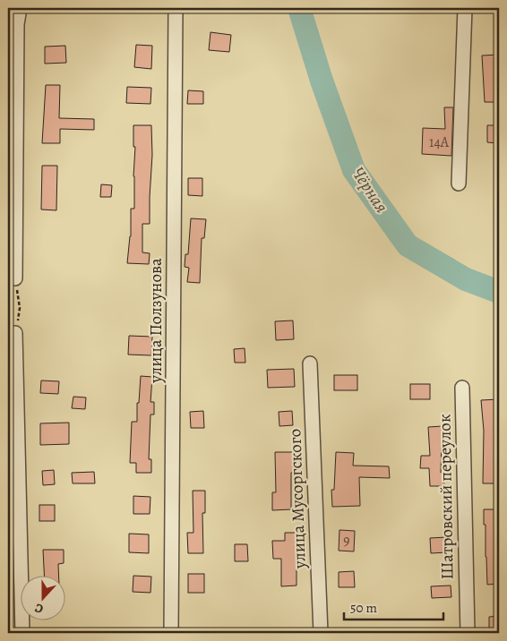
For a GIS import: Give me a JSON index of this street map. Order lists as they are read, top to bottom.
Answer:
{
  "streets": {
    "street": ["улица Ползунова", "Шатровский переулок", "улица Мусоргского"]
  },
  "water": ["Чёрная"],
  "house_numbers": ["14А", "9"],
  "scale_bar": "50 m",
  "north": "bottom"
}
